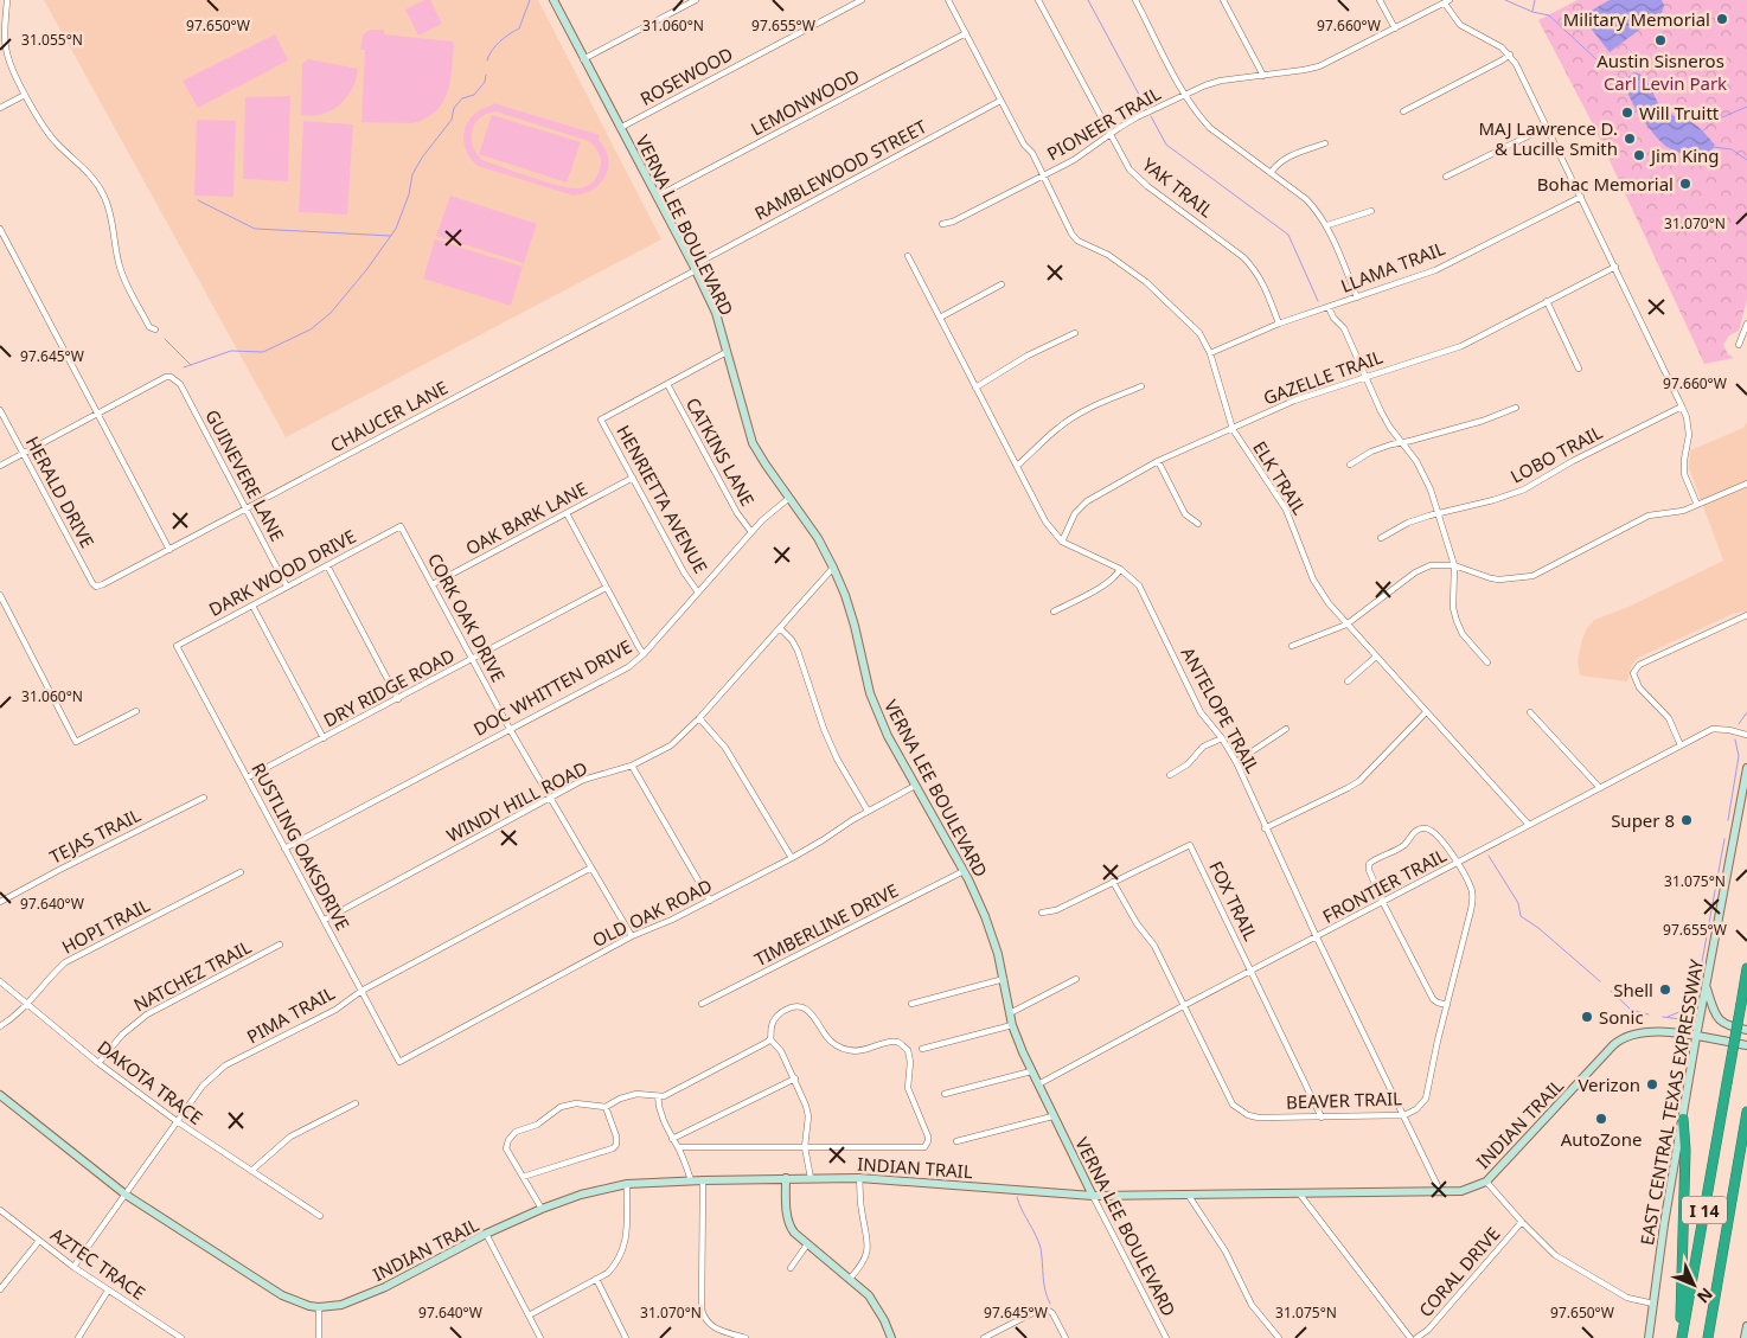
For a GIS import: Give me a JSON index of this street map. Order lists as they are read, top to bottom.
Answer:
{
  "streets": {
    "highway": ["I 14"],
    "street": [
      "ROSEWOOD",
      "LEMONWOOD",
      "PIONEER TRAIL",
      "RAMBLEWOOD STREET",
      "YAK TRAIL",
      "VERNA LEE BOULEVARD",
      "LLAMA TRAIL",
      "GAZELLE TRAIL",
      "CHAUCER LANE",
      "CATKINS LANE",
      "LOBO TRAIL",
      "GUINEVERE LANE",
      "ELK TRAIL",
      "HERALD DRIVE",
      "HENRIETTA AVENUE",
      "OAK BARK LANE",
      "DARK WOOD DRIVE",
      "CORK OAK DRIVE",
      "DRY RIDGE ROAD",
      "DOC WHITTEN DRIVE",
      "ANTELOPE TRAIL",
      "WINDY HILL ROAD",
      "TEJAS TRAIL",
      "RUSTLING OAKSDRIVE",
      "FRONTIER TRAIL",
      "FOX TRAIL",
      "OLD OAK ROAD",
      "TIMBERLINE DRIVE",
      "HOPI TRAIL",
      "NATCHEZ TRAIL",
      "PIMA TRAIL",
      "DAKOTA TRACE",
      "BEAVER TRAIL",
      "EAST CENTRAL TEXAS EXPRESSWAY",
      "INDIAN TRAIL",
      "AZTEC TRACE",
      "CORAL DRIVE"
    ]
  },
  "crossings": [
    ["ROSEWOOD", "VERNA LEE BOULEVARD"],
    ["LEMONWOOD", "VERNA LEE BOULEVARD"],
    ["LEMONWOOD", "ELK TRAIL"],
    ["PIONEER TRAIL", "YAK TRAIL"],
    ["PIONEER TRAIL", "ELK TRAIL"],
    ["RAMBLEWOOD STREET", "VERNA LEE BOULEVARD"],
    ["RAMBLEWOOD STREET", "CHAUCER LANE"],
    ["RAMBLEWOOD STREET", "ELK TRAIL"],
    ["YAK TRAIL", "LLAMA TRAIL"],
    ["VERNA LEE BOULEVARD", "CHAUCER LANE"],
    ["VERNA LEE BOULEVARD", "HENRIETTA AVENUE"],
    ["VERNA LEE BOULEVARD", "DOC WHITTEN DRIVE"],
    ["VERNA LEE BOULEVARD", "WINDY HILL ROAD"],
    ["VERNA LEE BOULEVARD", "FRONTIER TRAIL"],
    ["VERNA LEE BOULEVARD", "OLD OAK ROAD"],
    ["VERNA LEE BOULEVARD", "TIMBERLINE DRIVE"],
    ["VERNA LEE BOULEVARD", "INDIAN TRAIL"],
    ["LLAMA TRAIL", "ELK TRAIL"],
    ["GAZELLE TRAIL", "ELK TRAIL"],
    ["GAZELLE TRAIL", "ANTELOPE TRAIL"],
    ["CHAUCER LANE", "GUINEVERE LANE"],
    ["CHAUCER LANE", "HERALD DRIVE"],
    ["CATKINS LANE", "HENRIETTA AVENUE"],
    ["CATKINS LANE", "DOC WHITTEN DRIVE"],
    ["GUINEVERE LANE", "DARK WOOD DRIVE"],
    ["ELK TRAIL", "FRONTIER TRAIL"],
    ["HENRIETTA AVENUE", "OAK BARK LANE"],
    ["HENRIETTA AVENUE", "DOC WHITTEN DRIVE"],
    ["OAK BARK LANE", "CORK OAK DRIVE"],
    ["DARK WOOD DRIVE", "CORK OAK DRIVE"],
    ["DARK WOOD DRIVE", "RUSTLING OAKSDRIVE"],
    ["CORK OAK DRIVE", "DRY RIDGE ROAD"],
    ["CORK OAK DRIVE", "DOC WHITTEN DRIVE"],
    ["CORK OAK DRIVE", "WINDY HILL ROAD"],
    ["CORK OAK DRIVE", "OLD OAK ROAD"],
    ["CORK OAK DRIVE", "PIMA TRAIL"],
    ["DRY RIDGE ROAD", "RUSTLING OAKSDRIVE"],
    ["DOC WHITTEN DRIVE", "RUSTLING OAKSDRIVE"],
    ["ANTELOPE TRAIL", "FRONTIER TRAIL"],
    ["ANTELOPE TRAIL", "BEAVER TRAIL"],
    ["ANTELOPE TRAIL", "INDIAN TRAIL"],
    ["WINDY HILL ROAD", "RUSTLING OAKSDRIVE"],
    ["RUSTLING OAKSDRIVE", "OLD OAK ROAD"],
    ["RUSTLING OAKSDRIVE", "PIMA TRAIL"],
    ["FRONTIER TRAIL", "FOX TRAIL"],
    ["FRONTIER TRAIL", "BEAVER TRAIL"],
    ["FOX TRAIL", "BEAVER TRAIL"],
    ["HOPI TRAIL", "DAKOTA TRACE"],
    ["NATCHEZ TRAIL", "DAKOTA TRACE"],
    ["PIMA TRAIL", "DAKOTA TRACE"],
    ["PIMA TRAIL", "INDIAN TRAIL"],
    ["PIMA TRAIL", "AZTEC TRACE"],
    ["EAST CENTRAL TEXAS EXPRESSWAY", "INDIAN TRAIL"]
  ],
  "parks": ["Carl Levin Park"],
  "places": [
    "Military Memorial",
    "Austin Sisneros",
    "Will Truitt",
    "MAJ Lawrence D. & Lucille Smith",
    "Jim King",
    "Bohac Memorial",
    "Super 8",
    "Shell",
    "Sonic",
    "Verizon",
    "AutoZone"
  ],
  "north": "bottom right",
  "coordinates": [
    "97.650°W",
    "97.655°W",
    "97.660°W",
    "31.060°N",
    "31.055°N",
    "31.070°N",
    "97.645°W",
    "31.075°N",
    "97.640°W"
  ]
}
